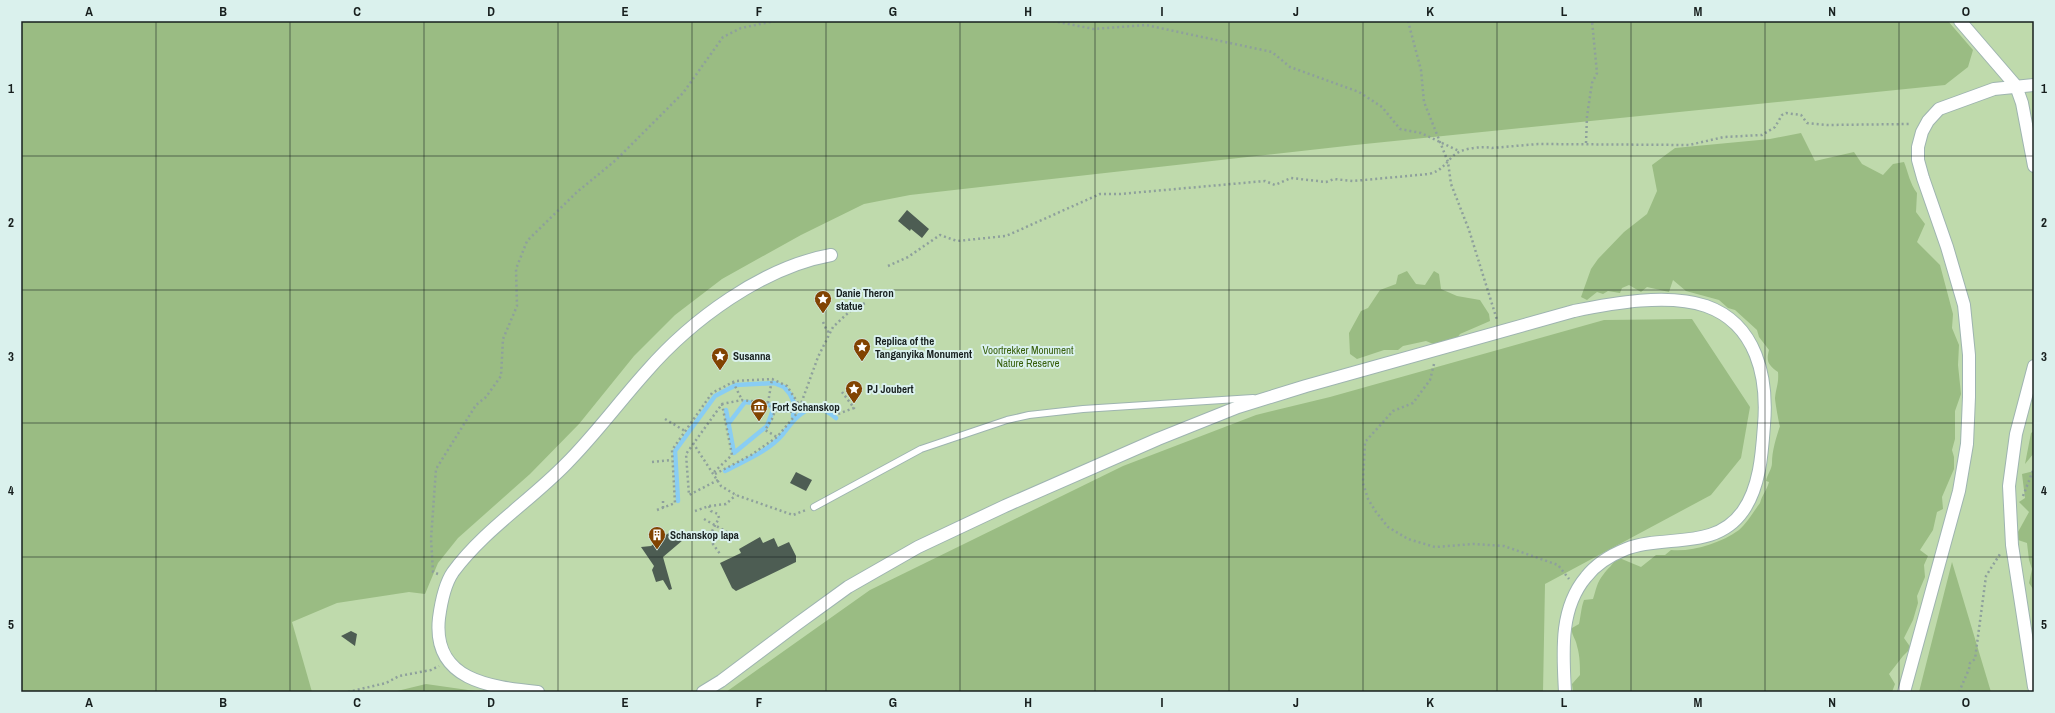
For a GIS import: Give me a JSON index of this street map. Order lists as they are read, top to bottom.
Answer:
{
  "parks": ["Voortrekker Monument Nature Reserve"],
  "places": {
    "place": [
      "Danie Theron statue",
      "Replica of the Tanganyika Monument",
      "Susanna",
      "PJ Joubert"
    ],
    "museum": ["Fort Schanskop"],
    "building": ["Schanskop lapa"]
  },
  "grid": {
    "columns": [
      "A",
      "B",
      "C",
      "D",
      "E",
      "F",
      "G",
      "H",
      "I",
      "J",
      "K",
      "L",
      "M",
      "N",
      "O"
    ],
    "rows": [
      "1",
      "2",
      "3",
      "4",
      "5"
    ]
  }
}
